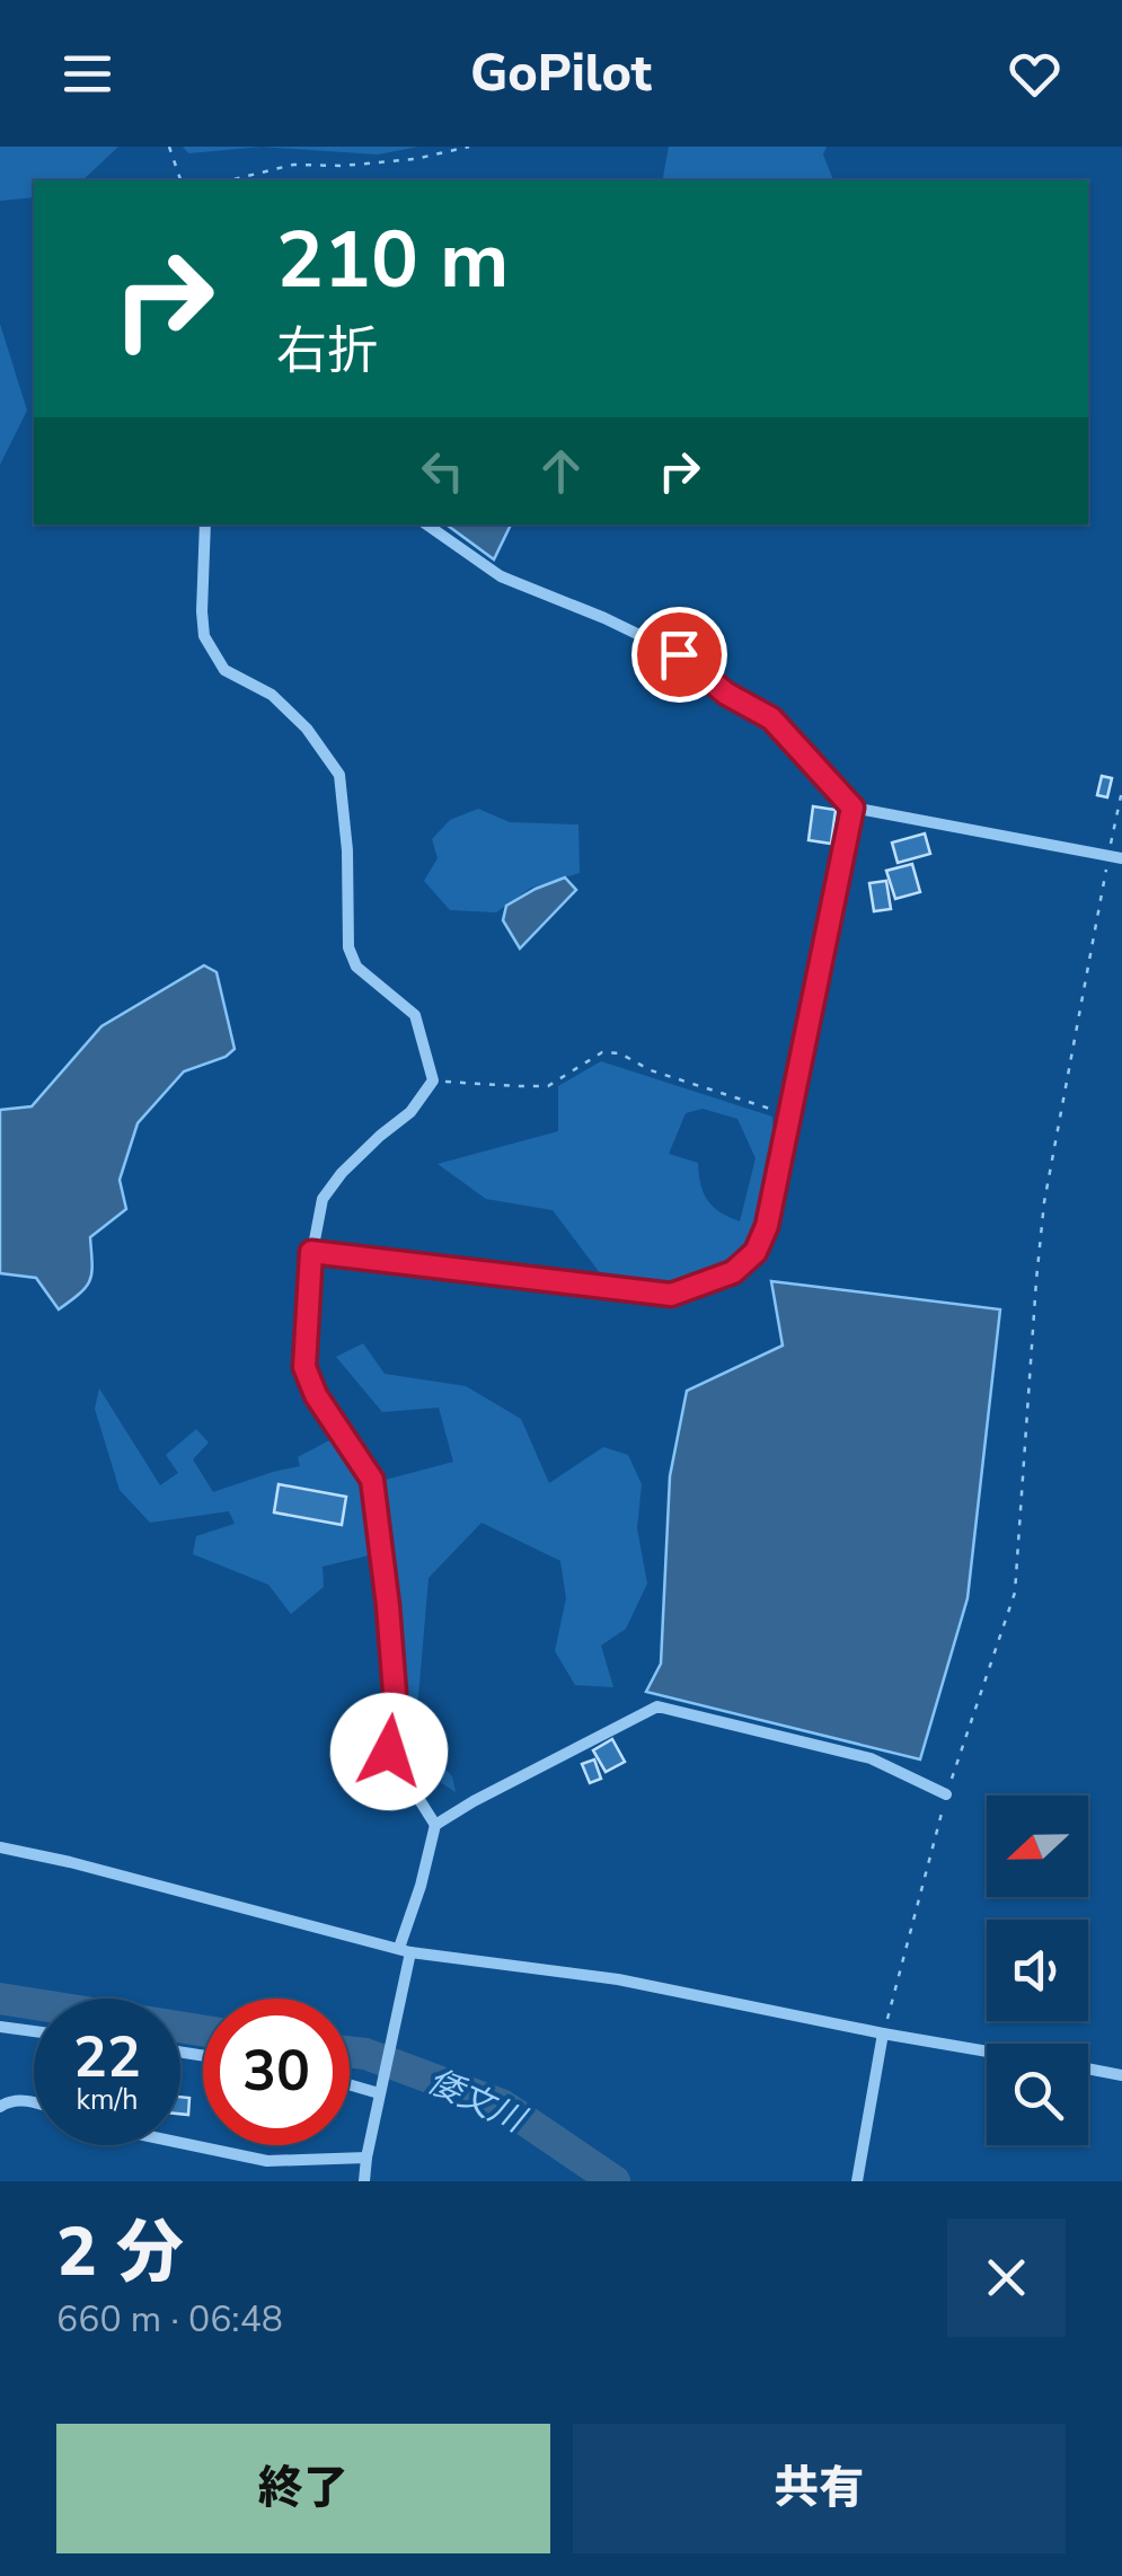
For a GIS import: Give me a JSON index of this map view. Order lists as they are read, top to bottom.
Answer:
{
  "water": ["倭文川"],
  "north": "left",
  "page": {
    "header": "GoPilot",
    "turn": ["210 m", "右折"],
    "speed": "22 km/h",
    "limit": "30",
    "heading": ["2 分", "660 m · 06:48"],
    "buttons": ["終了", "共有"]
  }
}
